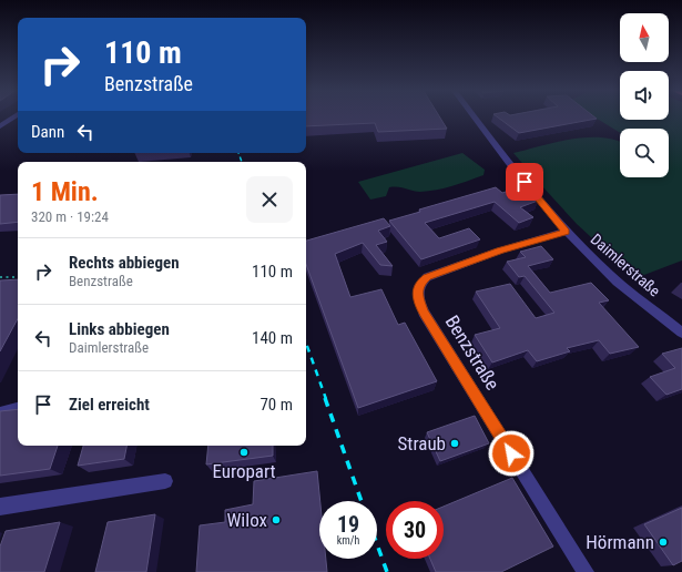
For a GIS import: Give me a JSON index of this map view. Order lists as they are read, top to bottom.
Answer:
{
  "streets": {
    "street": ["Daimlerstraße", "Benzstraße"]
  },
  "crossings": [
    ["Daimlerstraße", "Benzstraße"]
  ],
  "places": [
    "Straub",
    "Europart",
    "Wilox",
    "Hörmann"
  ],
  "north": "top",
  "page": {
    "turn": ["110 m", "Benzstraße"],
    "then": "Dann",
    "heading": ["1 Min.", "320 m · 19:24"],
    "list": [
      {
        "name": "Rechts abbiegen",
        "note": "Benzstraße",
        "value": "110 m"
      },
      {
        "name": "Links abbiegen",
        "note": "Daimlerstraße",
        "value": "140 m"
      },
      {
        "name": "Ziel erreicht",
        "value": "70 m"
      }
    ],
    "speed": "19 km/h",
    "limit": "30"
  }
}
